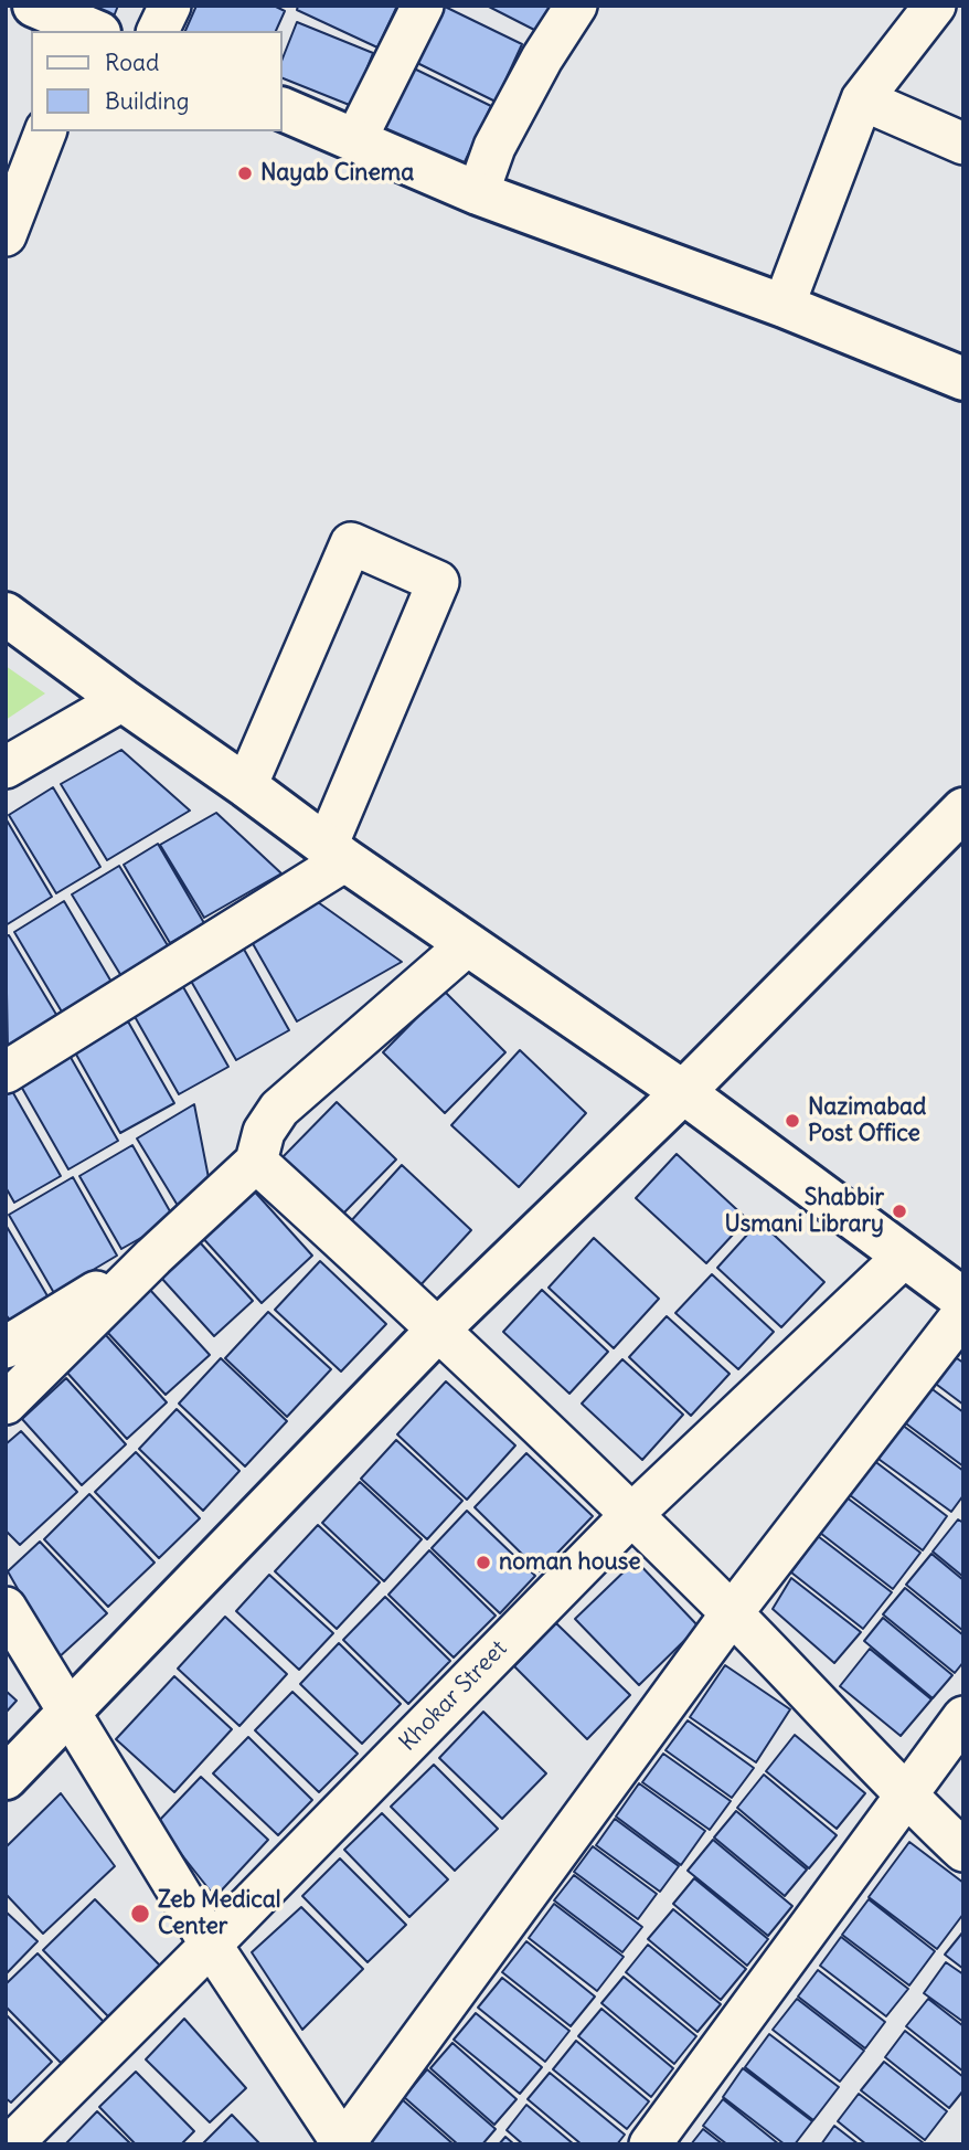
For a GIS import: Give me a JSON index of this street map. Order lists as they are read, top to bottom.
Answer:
{
  "streets": {
    "street": ["Khokar Street"]
  },
  "places": [
    "Nayab Cinema",
    "Nazimabad Post Office",
    "Shabbir Usmani Library",
    "noman house",
    "Zeb Medical Center"
  ],
  "legend": ["Road", "Building"]
}
